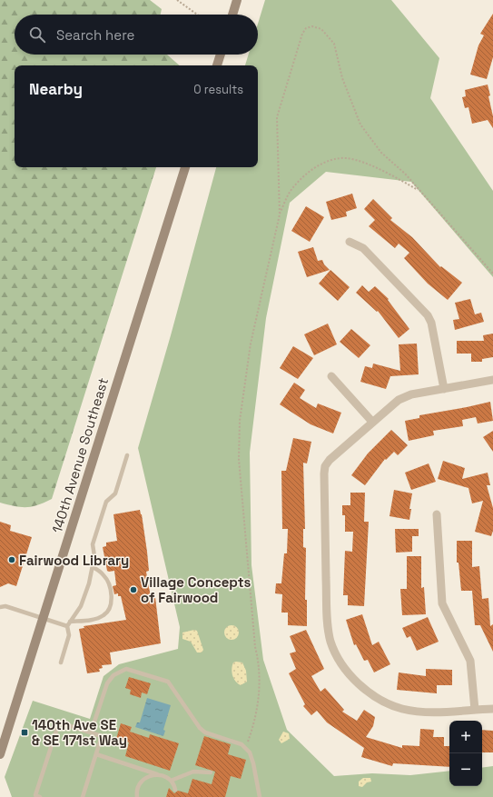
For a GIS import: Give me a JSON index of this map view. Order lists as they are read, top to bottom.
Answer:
{
  "streets": {
    "main road": ["140th Avenue Southeast"]
  },
  "places": {
    "other": ["Fairwood Library", "Village Concepts of Fairwood"],
    "transit": ["140th Ave SE & SE 171st Way"]
  },
  "page": {
    "search": "Search here",
    "heading": ["Nearby", "0 results"],
    "map_buttons": ["+", "−"]
  }
}
